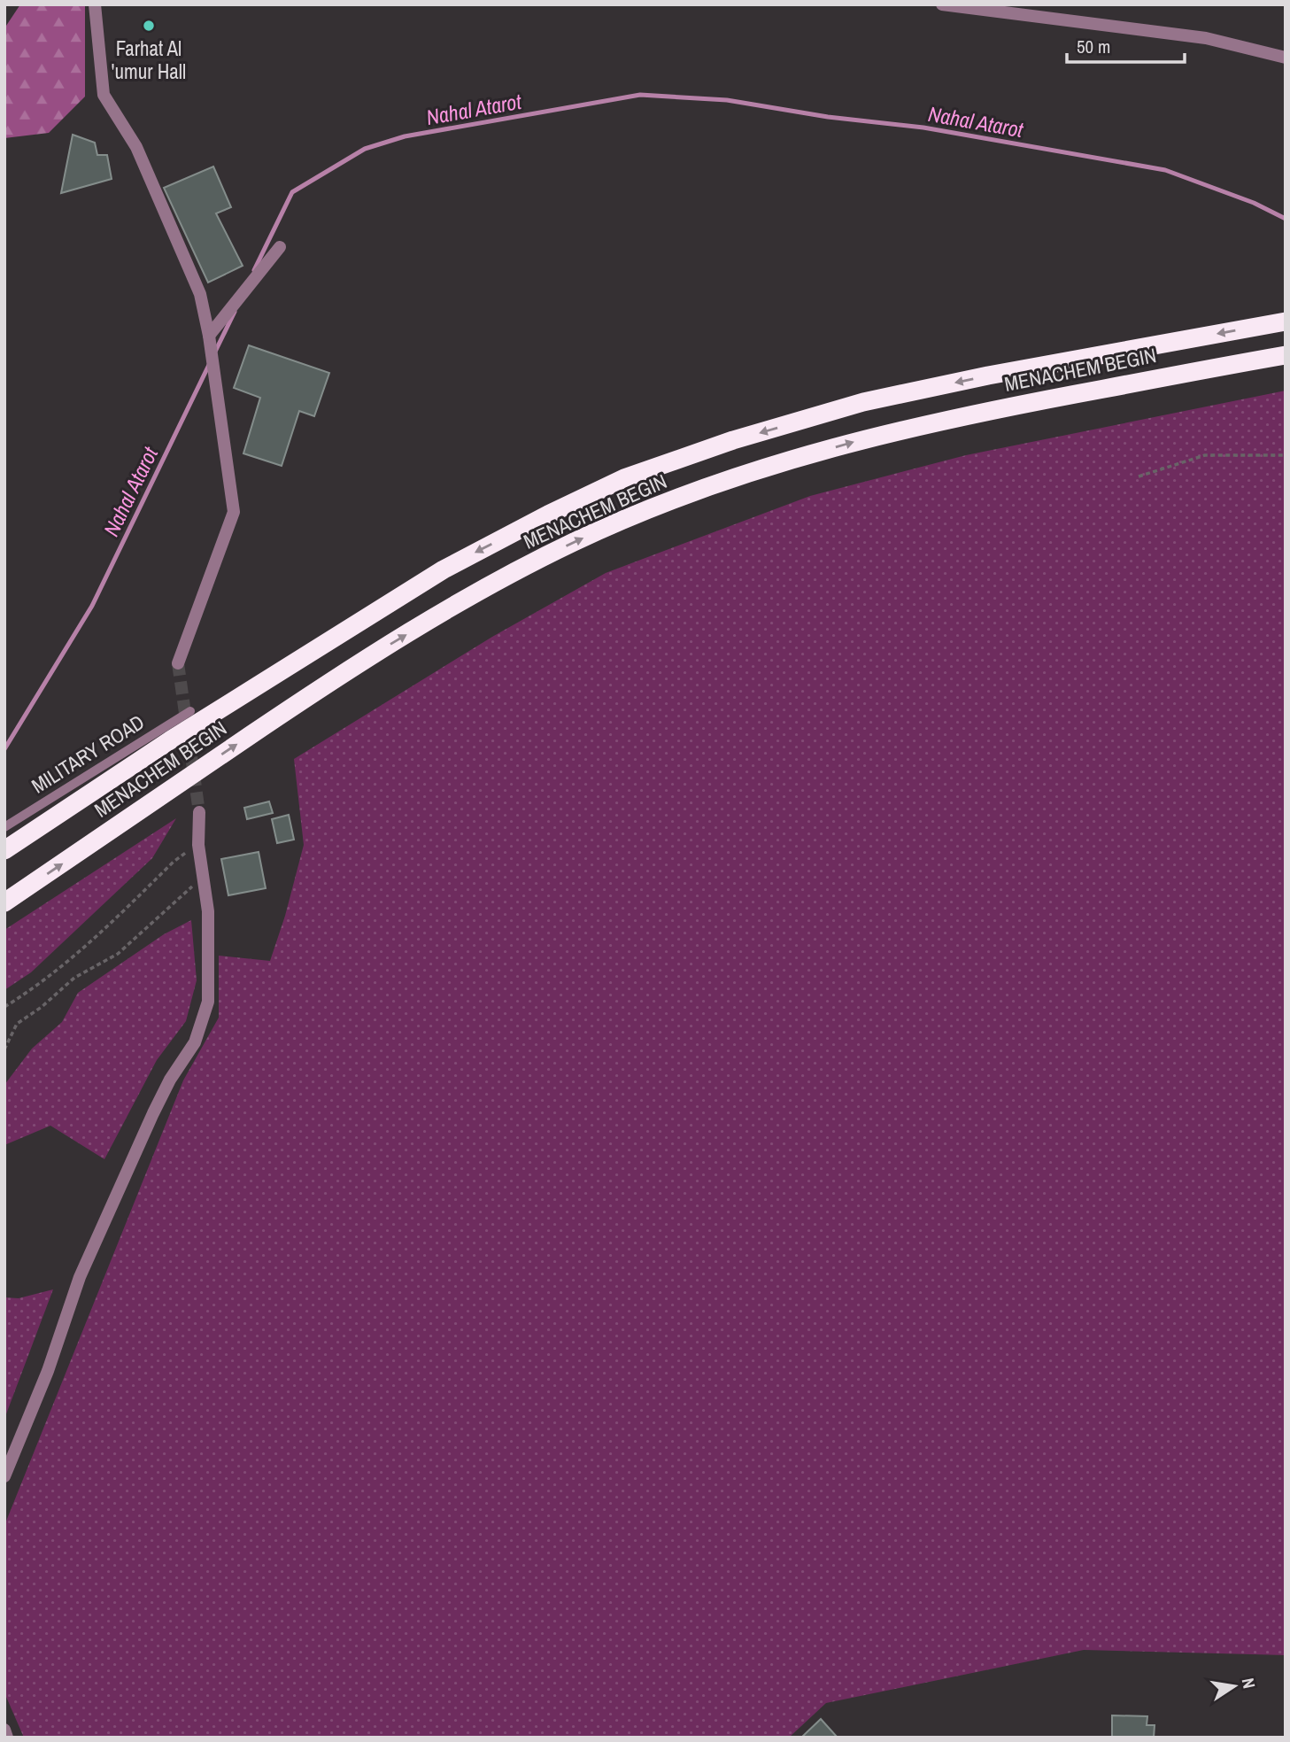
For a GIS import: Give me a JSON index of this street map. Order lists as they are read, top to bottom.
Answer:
{
  "streets": {
    "highway": ["MENACHEM BEGIN"],
    "lane": ["MILITARY ROAD"]
  },
  "water": ["Nahal Atarot"],
  "places": ["Farhat Al 'umur Hall"],
  "scale_bar": "50 m",
  "north": "right"
}
